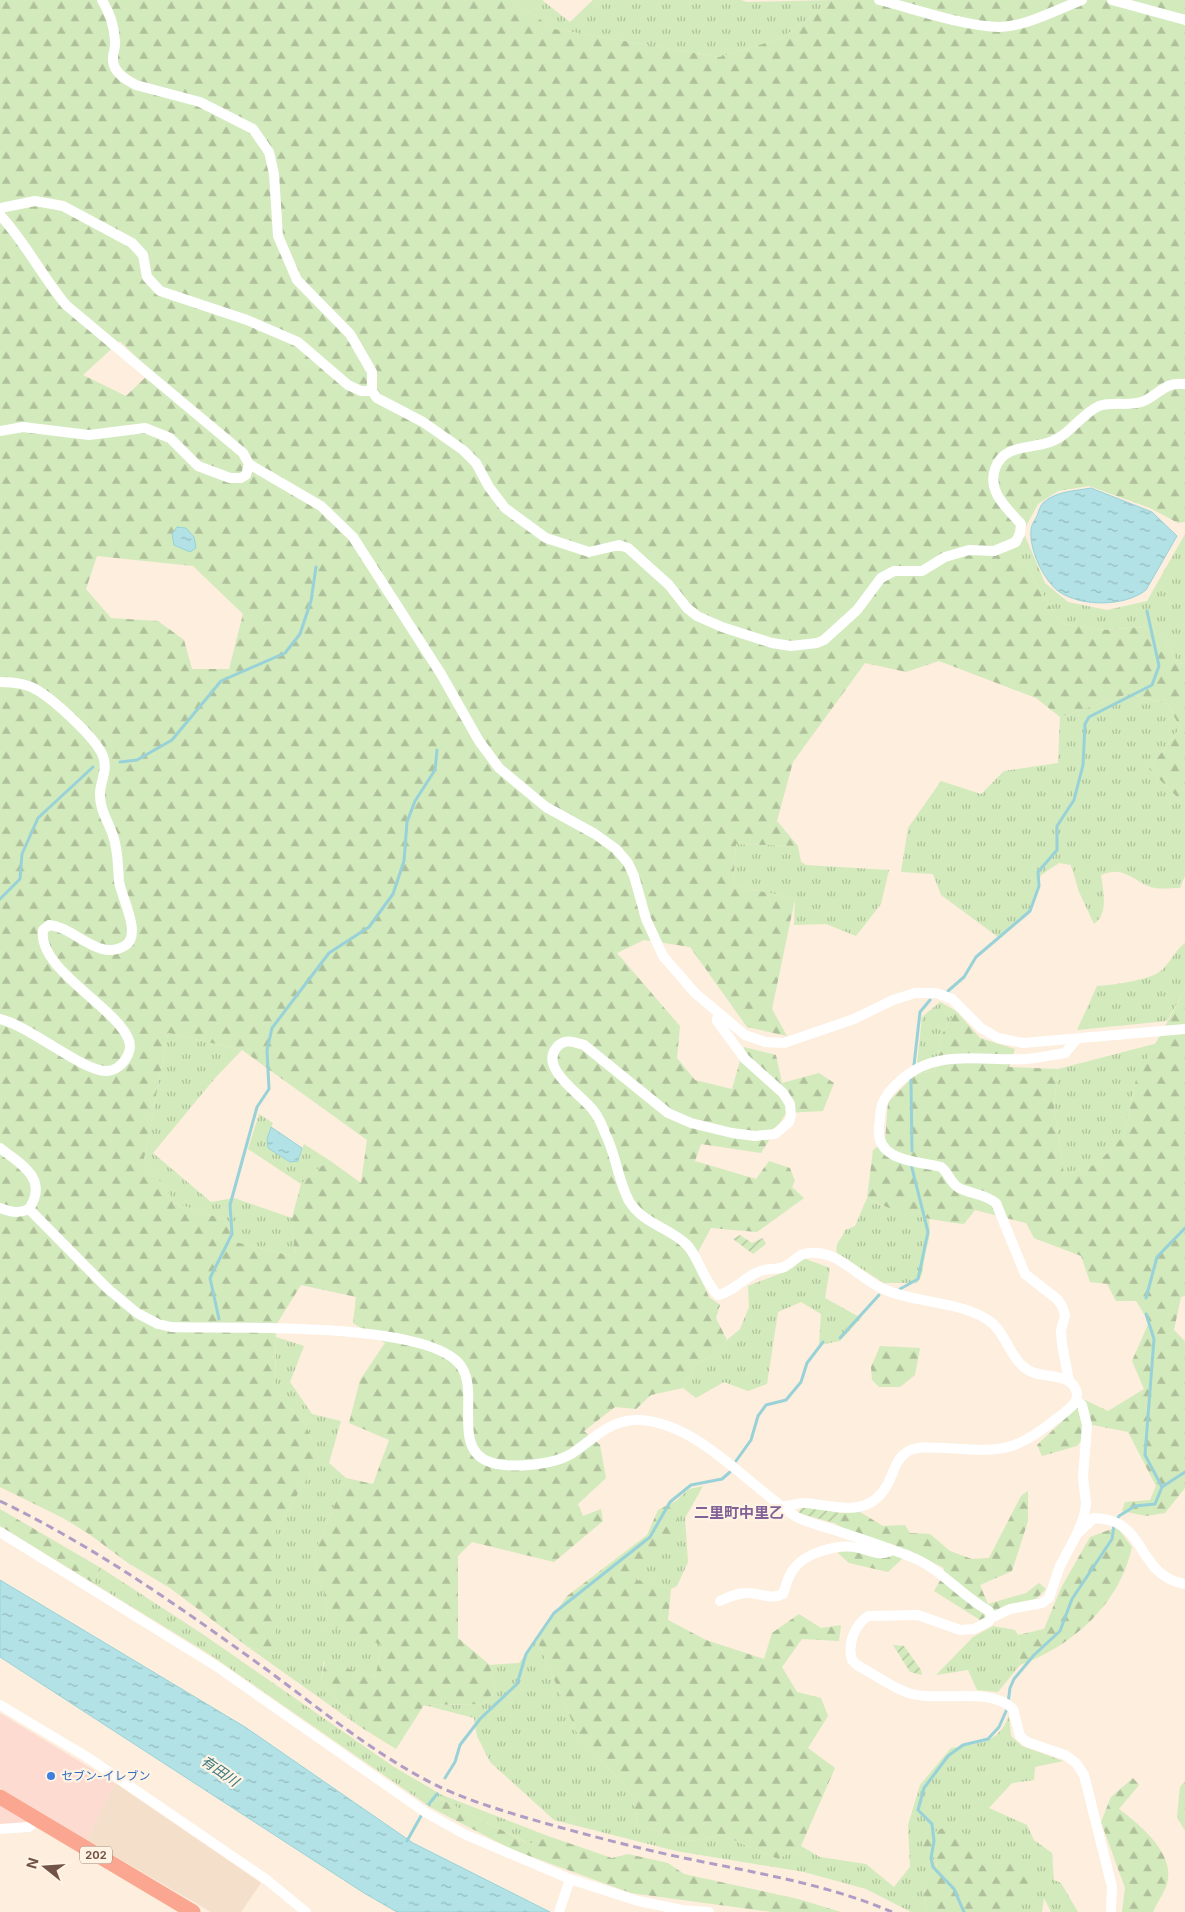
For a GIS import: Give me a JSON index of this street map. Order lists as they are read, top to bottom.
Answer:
{
  "streets": {
    "highway": ["202"]
  },
  "districts": ["二里町中里乙"],
  "water": ["有田川"],
  "places": ["セブン-イレブン"],
  "north": "left"
}
